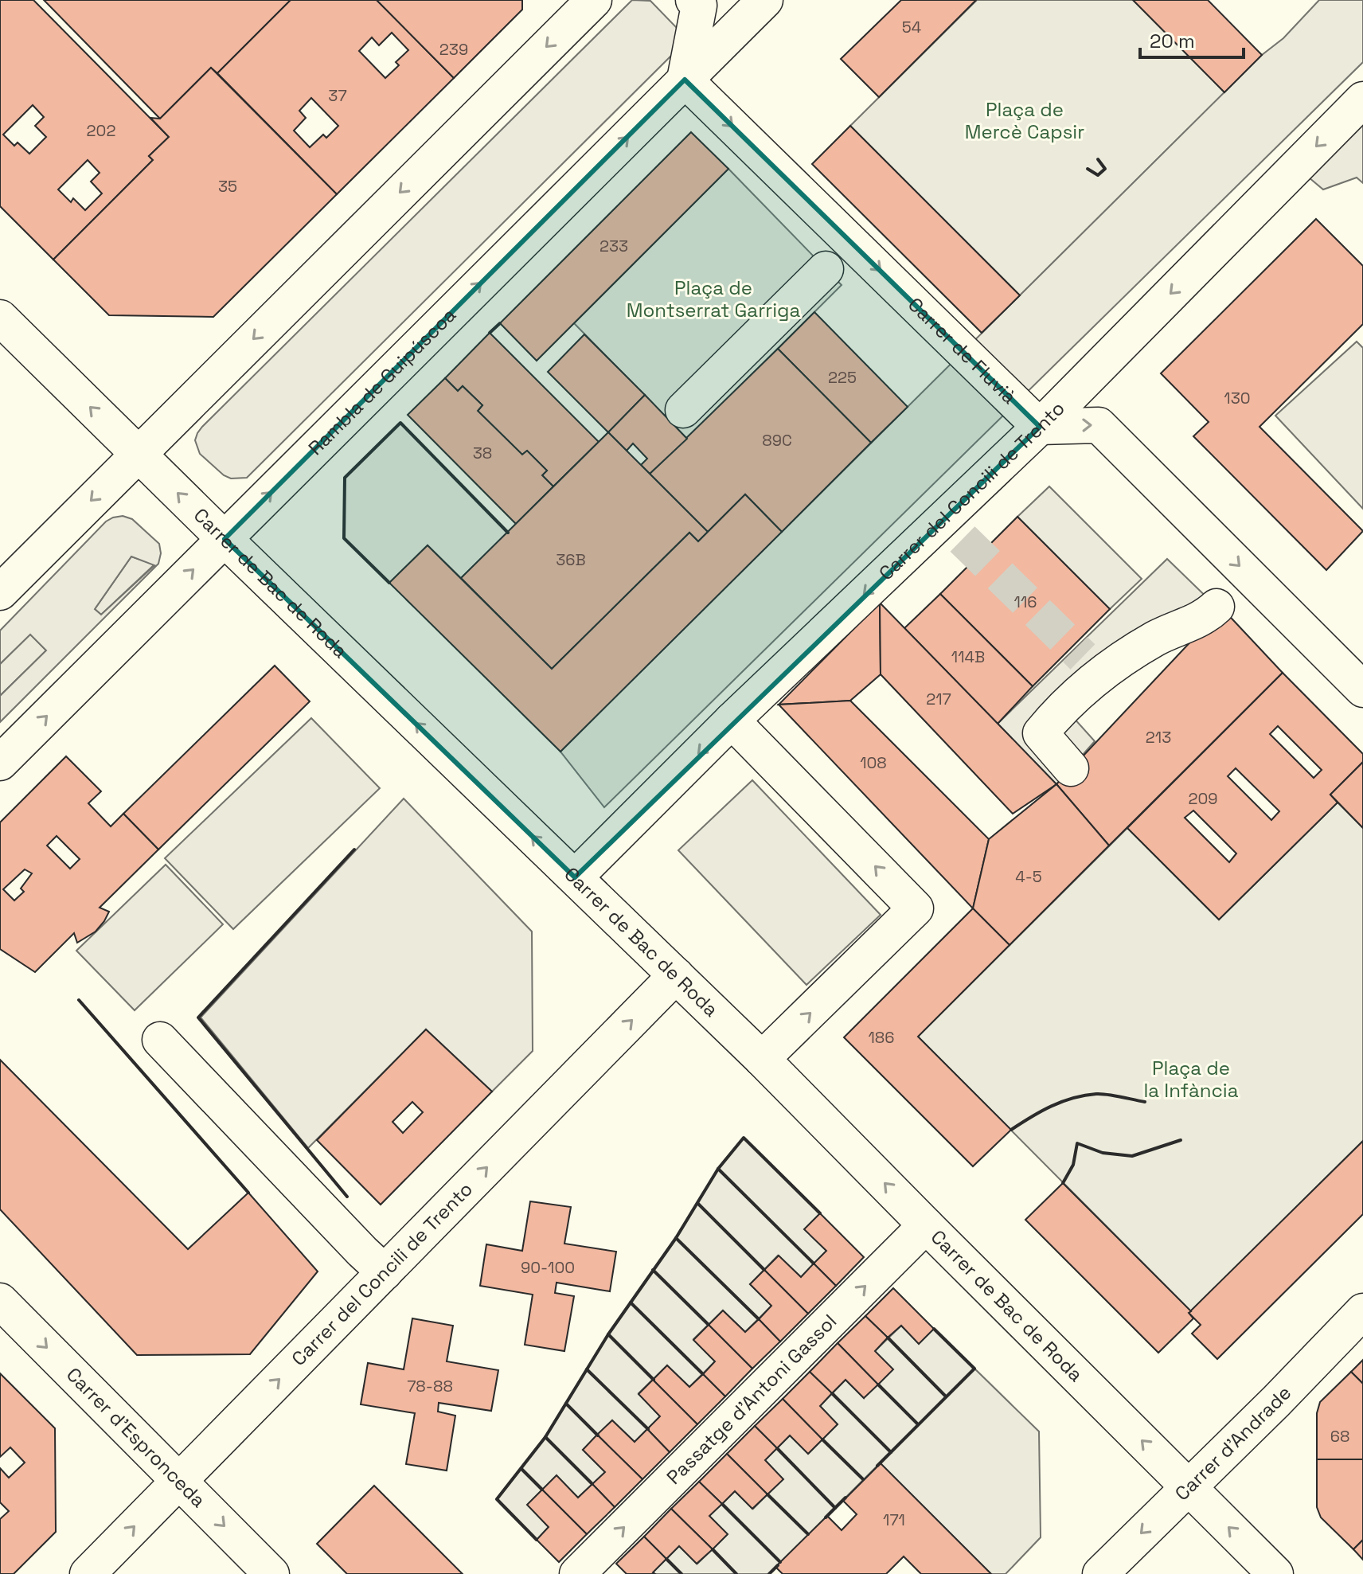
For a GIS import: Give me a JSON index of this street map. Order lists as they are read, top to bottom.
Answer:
{
  "streets": {
    "street": [
      "Carrer de Fluvià",
      "Rambla de Guipúscoa",
      "Carrer del Concili de Trento",
      "Carrer de Bac de Roda",
      "Passatge d'Antoni Gassol",
      "Carrer d'Espronceda",
      "Carrer d'Andrade"
    ]
  },
  "crossings": [
    ["Carrer de Fluvià", "Rambla de Guipúscoa"],
    ["Carrer de Fluvià", "Carrer del Concili de Trento"],
    ["Rambla de Guipúscoa", "Carrer de Bac de Roda"],
    ["Carrer del Concili de Trento", "Carrer de Bac de Roda"],
    ["Carrer del Concili de Trento", "Carrer d'Espronceda"],
    ["Carrer de Bac de Roda", "Passatge d'Antoni Gassol"],
    ["Carrer de Bac de Roda", "Carrer d'Andrade"]
  ],
  "one_way": ["Carrer de Fluvià", "Carrer de Bac de Roda", "Passatge d'Antoni Gassol"],
  "parks": ["Plaça de Mercè Capsir", "Plaça de Montserrat Garriga", "Plaça de la Infància"],
  "house_numbers": [
    "54",
    "239",
    "37",
    "202",
    "35",
    "233",
    "225",
    "130",
    "89C",
    "38",
    "36B",
    "116",
    "114B",
    "217",
    "213",
    "108",
    "209",
    "4-5",
    "186",
    "90-100",
    "78-88",
    "68",
    "171"
  ],
  "scale_bar": "20 m"
}
